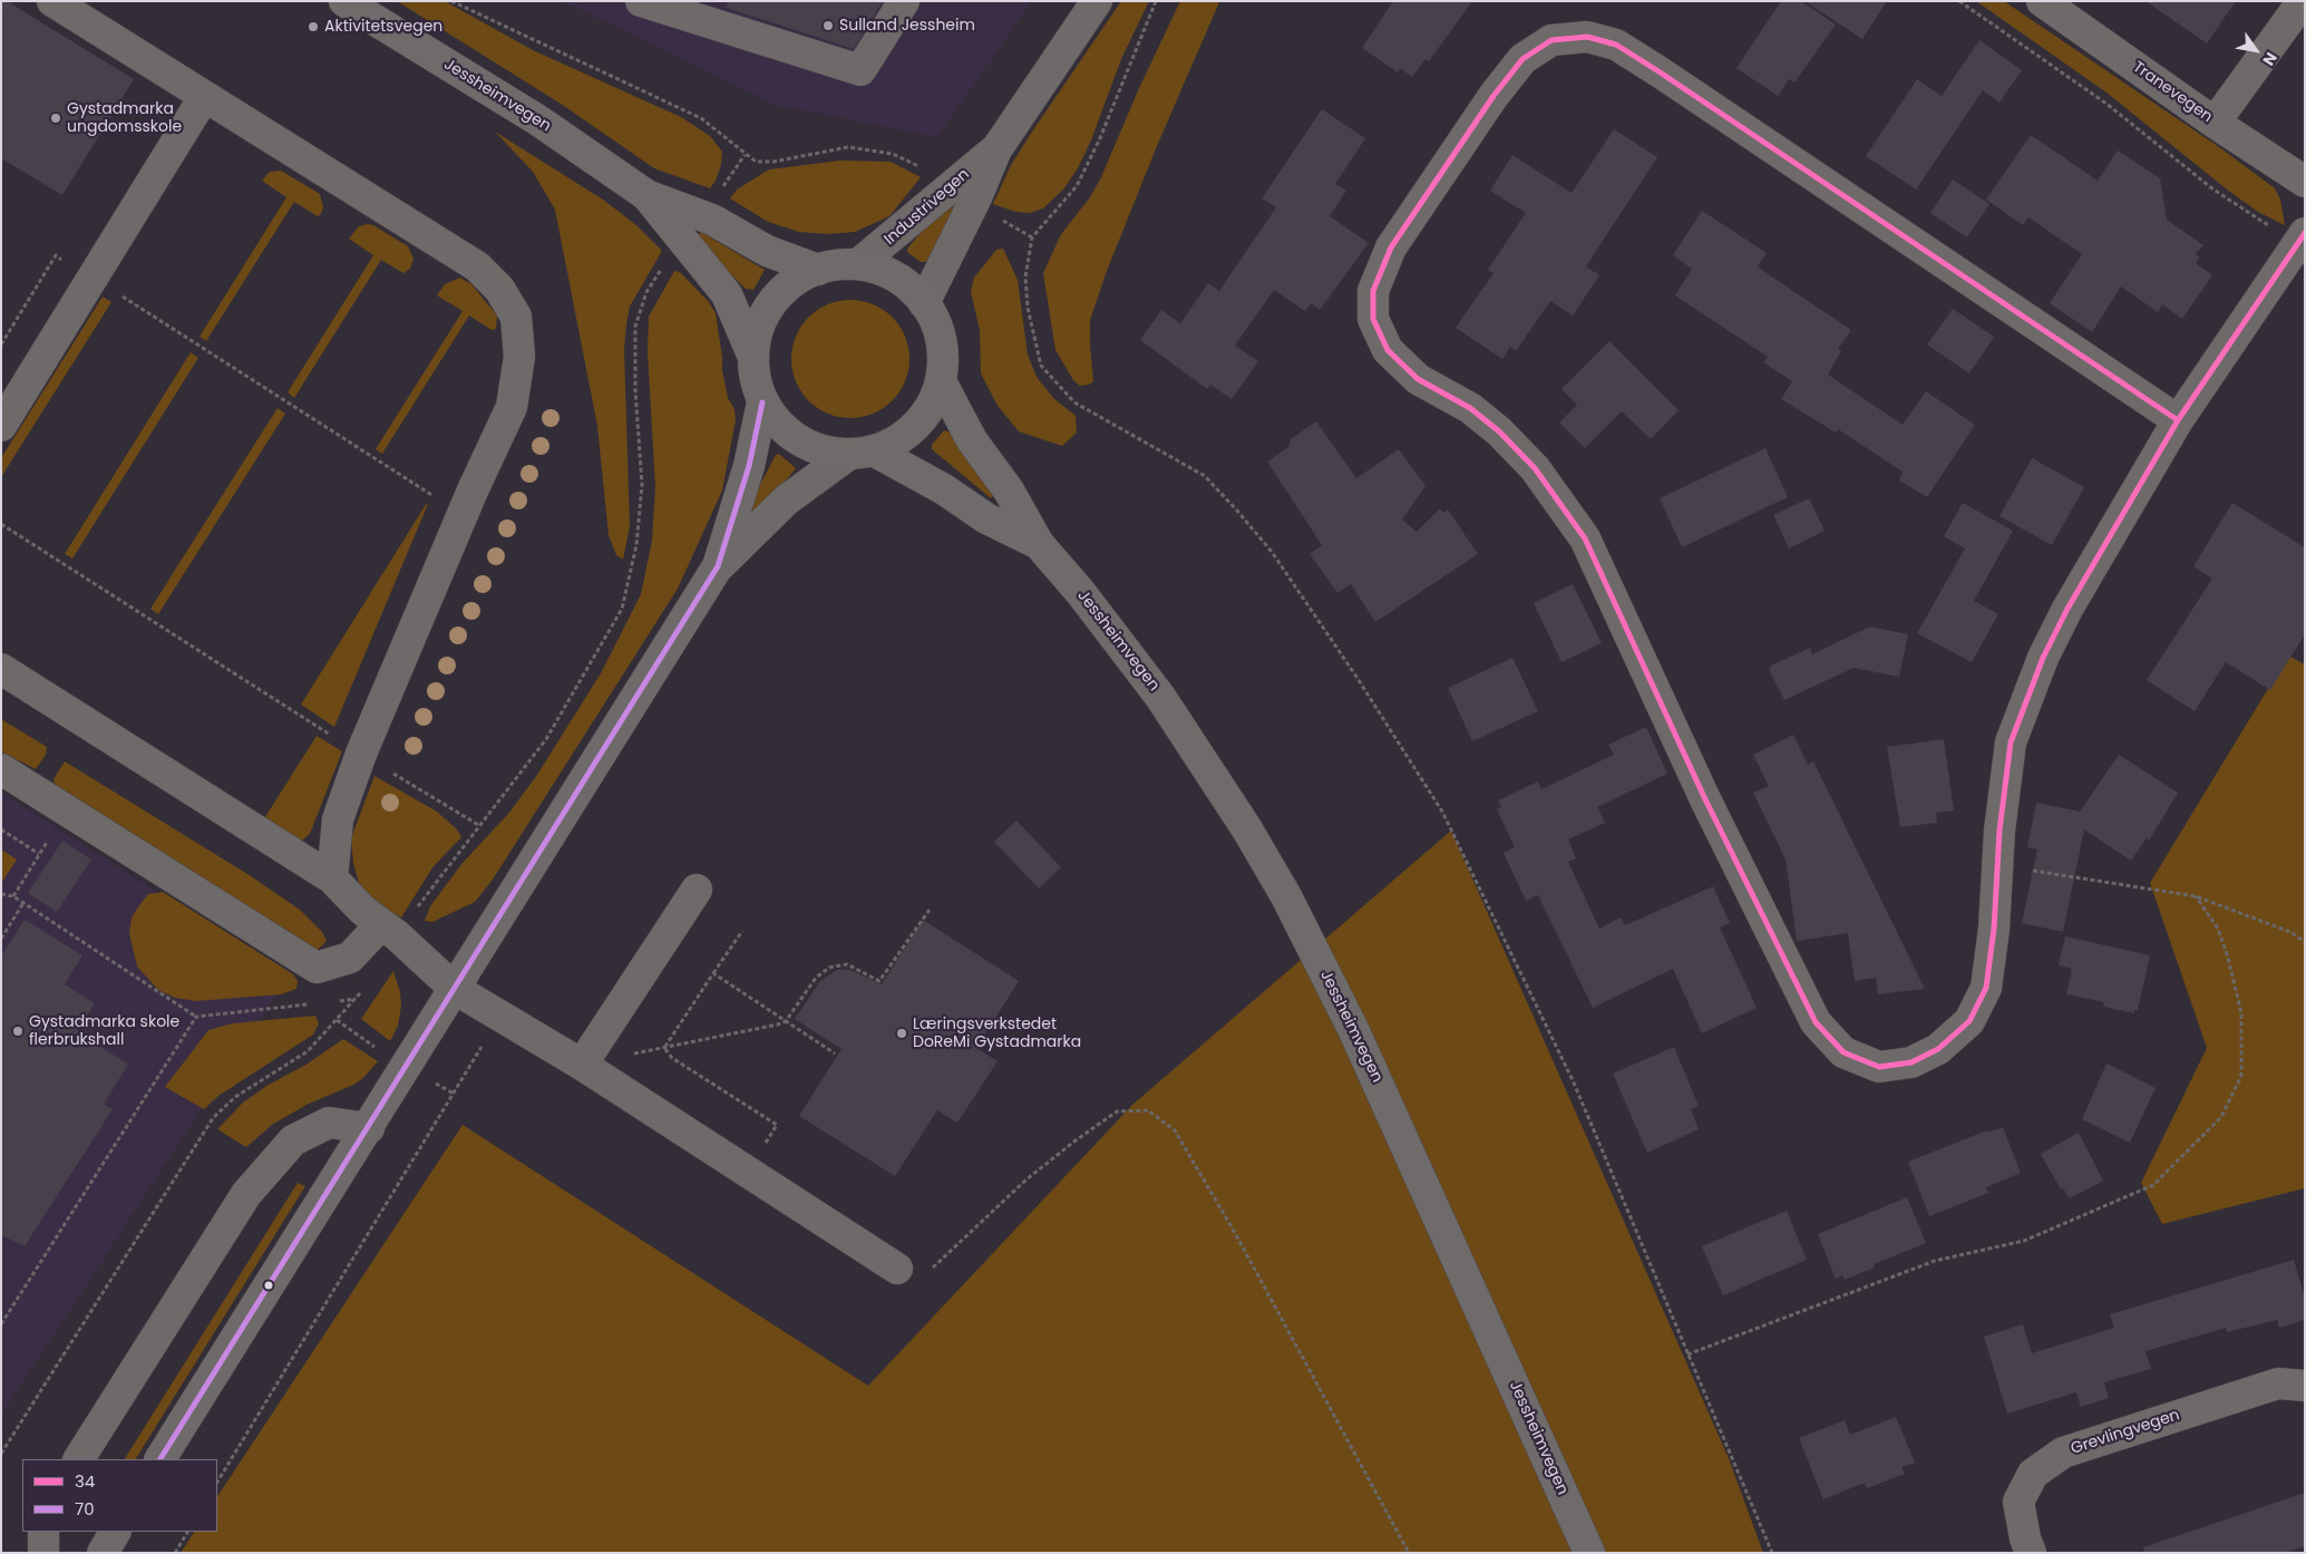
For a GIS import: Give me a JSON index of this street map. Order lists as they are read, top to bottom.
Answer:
{
  "streets": {
    "main road": ["Jessheimvegen"],
    "street": ["Tranevegen", "Industrivegen", "Grevlingvegen"]
  },
  "crossings": [
    ["Jessheimvegen", "Industrivegen"]
  ],
  "places": [
    "Sulland Jessheim",
    "Aktivitetsvegen",
    "Gystadmarka ungdomsskole",
    "Gystadmarka skole flerbrukshall",
    "Læringsverkstedet DoReMi Gystadmarka"
  ],
  "lines": ["transit line 34", "transit line 70"],
  "legend": ["34", "70"],
  "north": "bottom right"
}
